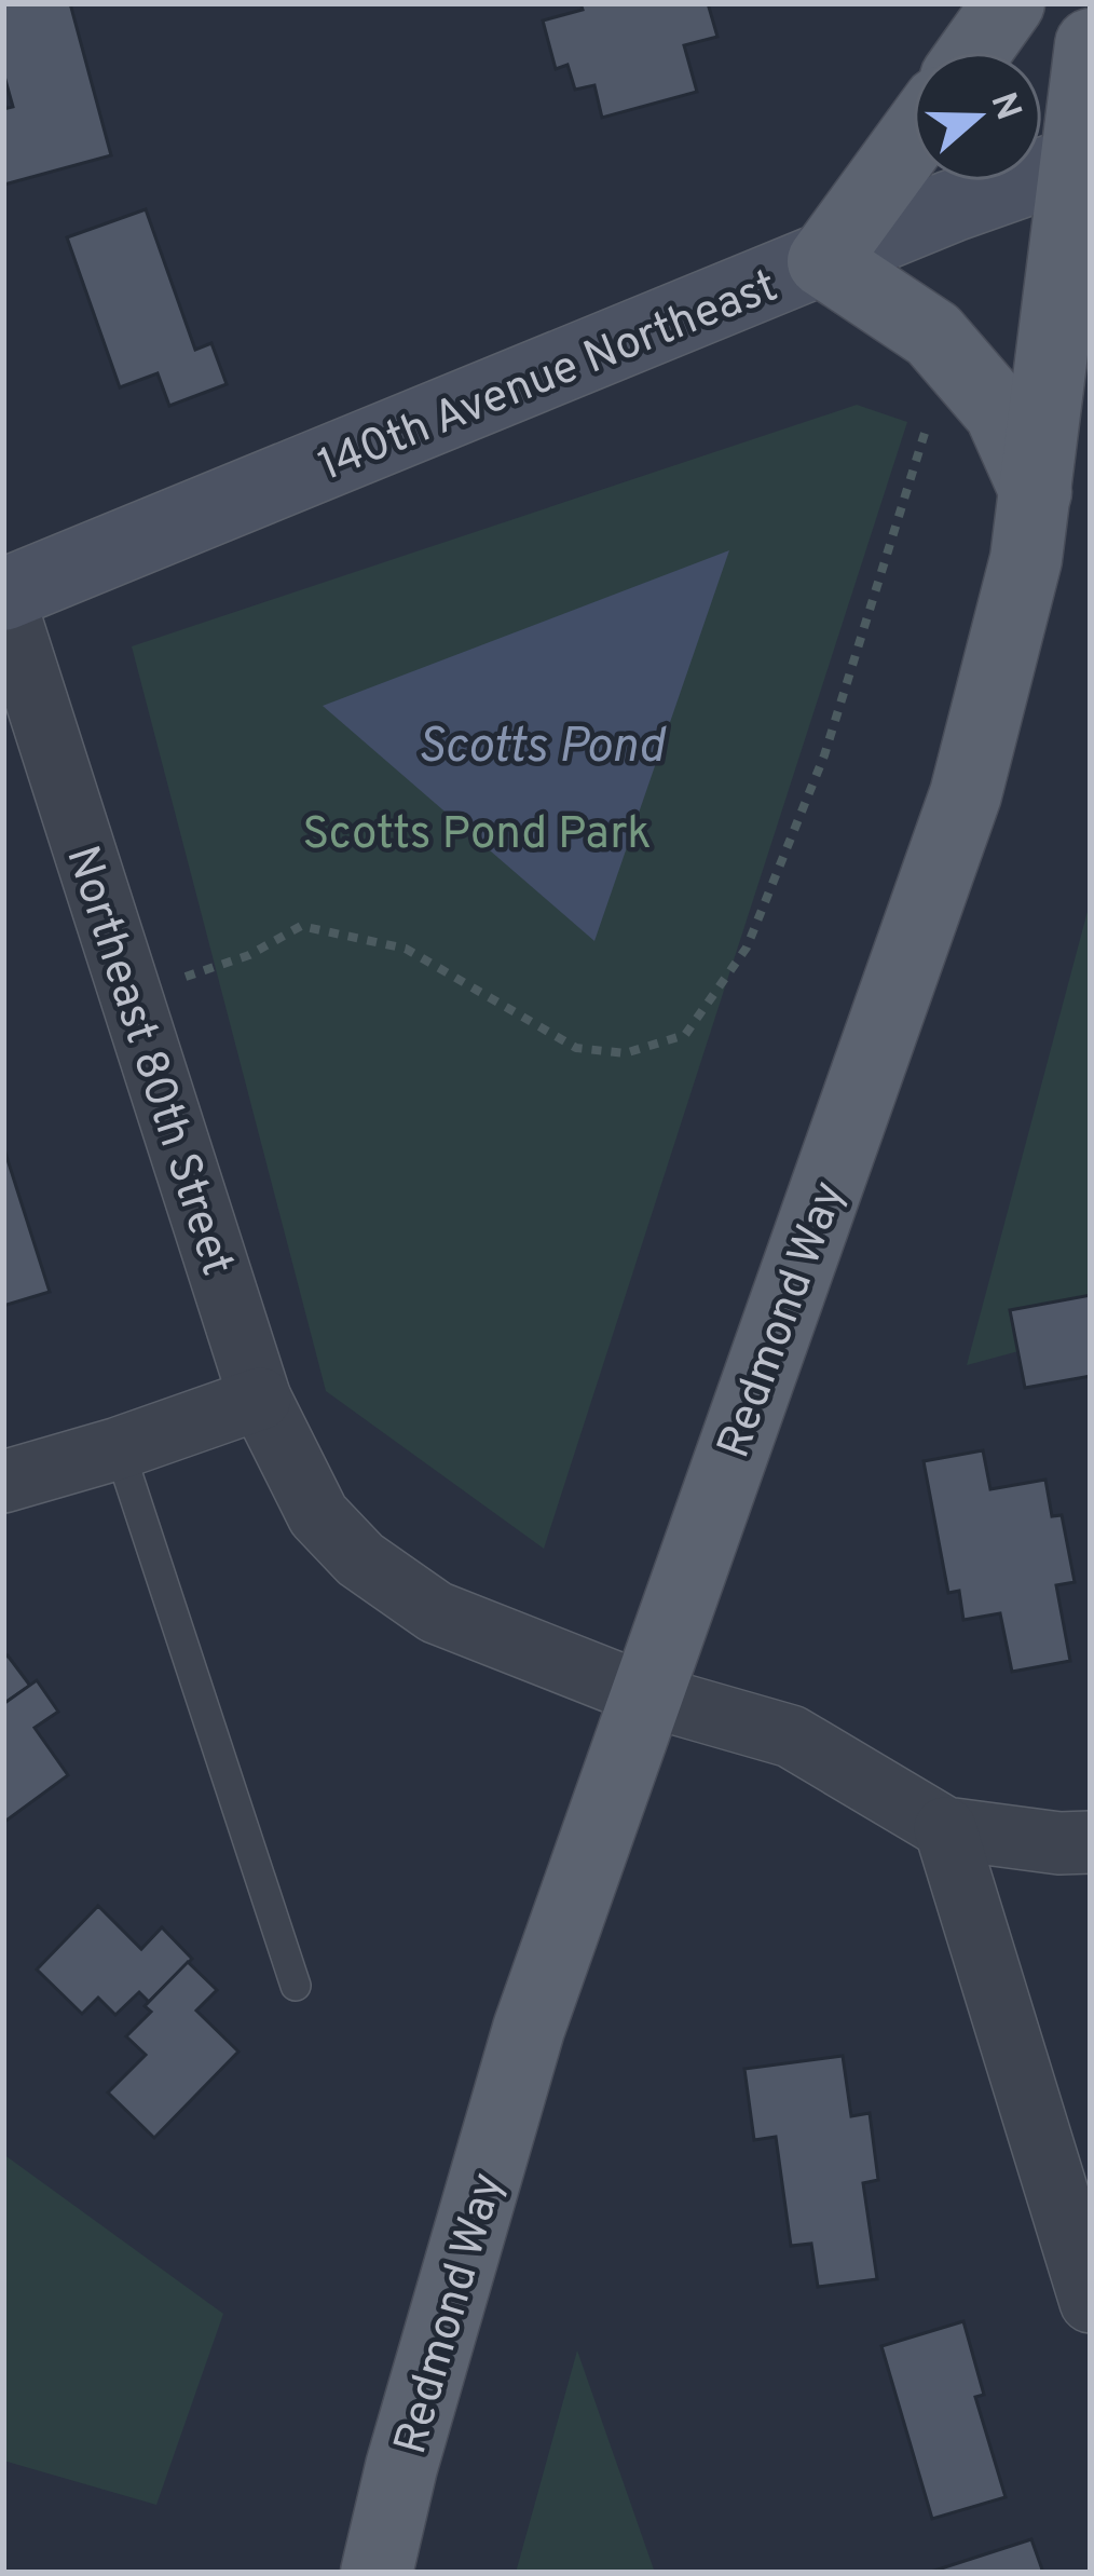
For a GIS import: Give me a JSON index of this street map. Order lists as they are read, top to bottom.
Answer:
{
  "streets": {
    "main road": ["140th Avenue Northeast", "Redmond Way"],
    "street": ["Northeast 80th Street"]
  },
  "crossings": [
    ["140th Avenue Northeast", "Northeast 80th Street"],
    ["140th Avenue Northeast", "Redmond Way"],
    ["Northeast 80th Street", "Redmond Way"]
  ],
  "water": ["Scotts Pond"],
  "parks": ["Scotts Pond Park"],
  "north": "right"
}
